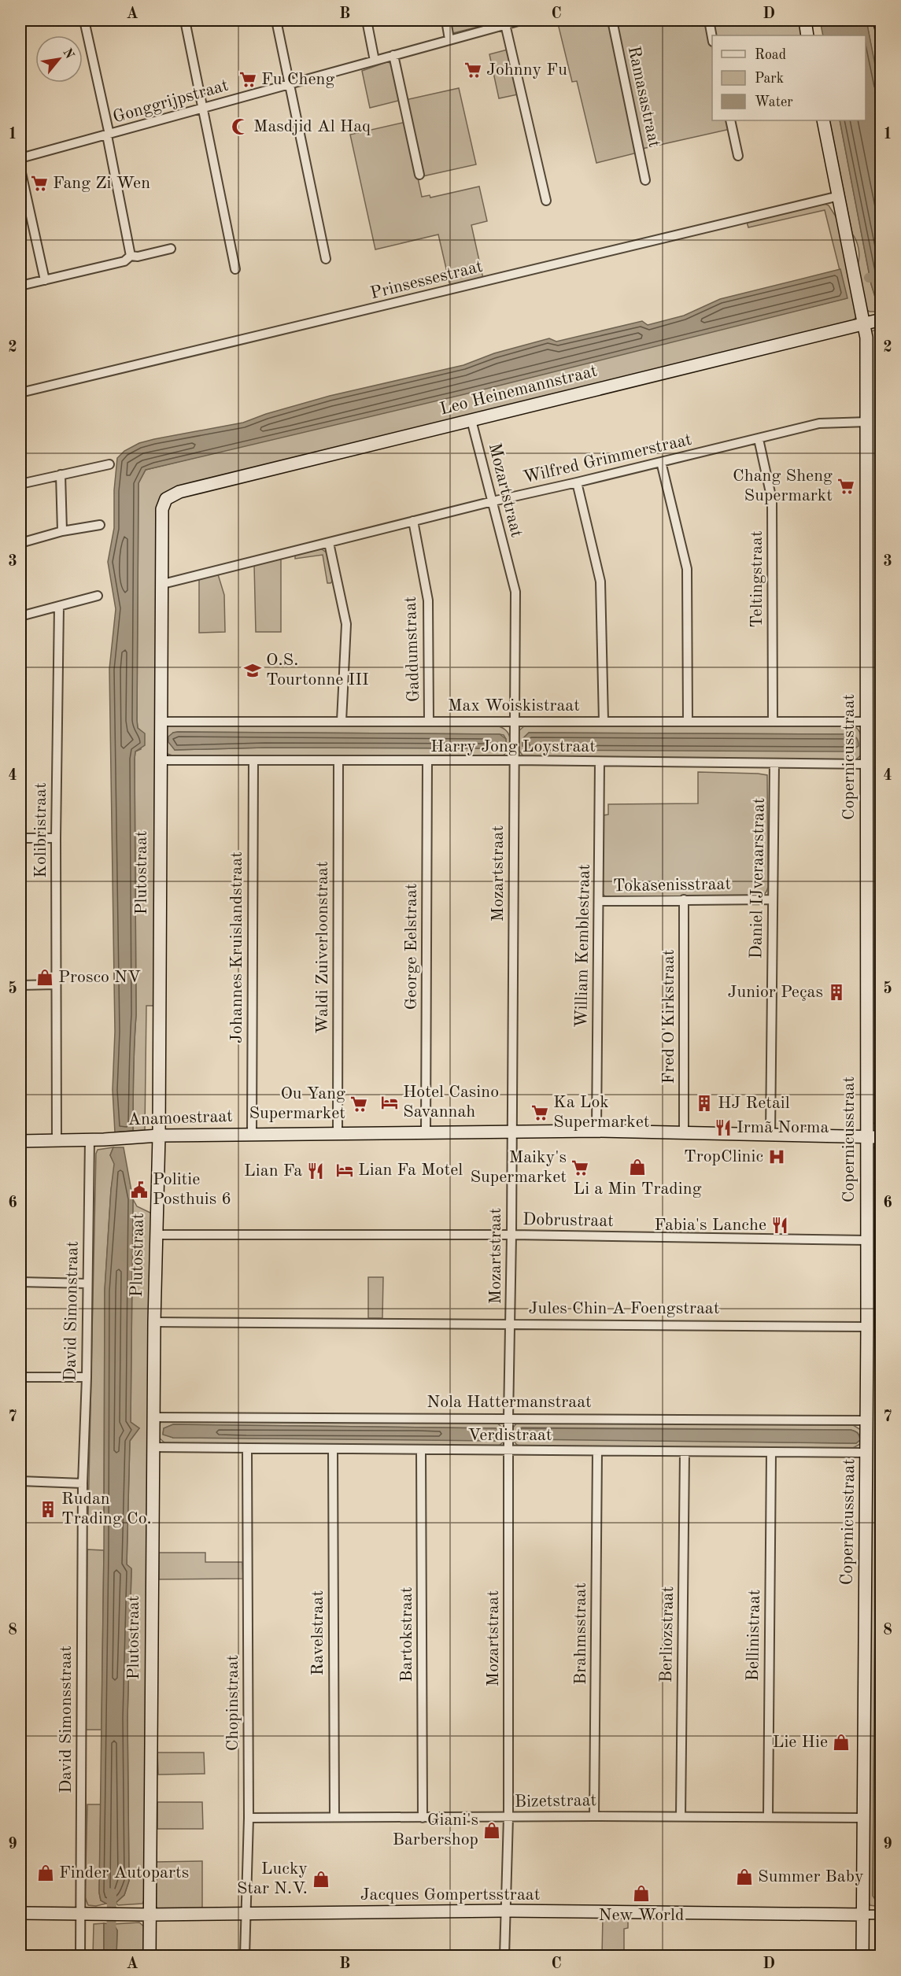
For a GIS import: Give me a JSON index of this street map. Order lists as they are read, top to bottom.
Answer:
{
  "streets": {
    "street": [
      "Ramasastraat",
      "Gonggrijpstraat",
      "Prinsessestraat",
      "Leo Heinemannstraat",
      "Wilfred Grimmerstraat",
      "Mozartstraat",
      "Teltingstraat",
      "Gaddumstraat",
      "Max Woiskistraat",
      "Harry Jong Loystraat",
      "Copernicusstraat",
      "Kolibristraat",
      "Plutostraat",
      "Daniel IJveraarstraat",
      "Tokasenisstraat",
      "William Kemblestraat",
      "George Eelstraat",
      "Johannes Kruislandstraat",
      "Waldi Zuiverloonstraat",
      "Fred O'Kirkstraat",
      "Anamoestraat",
      "Dobrustraat",
      "Jules Chin A Foengstraat",
      "David Simonstraat",
      "Nola Hattermanstraat",
      "Verdistraat",
      "Ravelstraat",
      "Brahmsstraat",
      "Bartokstraat",
      "Berliozstraat",
      "Bellinistraat",
      "Chopinstraat",
      "David Simonsstraat",
      "Bizetstraat",
      "Jacques Gompertsstraat"
    ]
  },
  "crossings": [
    ["Prinsessestraat", "Copernicusstraat"],
    ["Leo Heinemannstraat", "Mozartstraat"],
    ["Leo Heinemannstraat", "Copernicusstraat"],
    ["Leo Heinemannstraat", "Plutostraat"],
    ["Wilfred Grimmerstraat", "Mozartstraat"],
    ["Wilfred Grimmerstraat", "Teltingstraat"],
    ["Wilfred Grimmerstraat", "Gaddumstraat"],
    ["Wilfred Grimmerstraat", "Copernicusstraat"],
    ["Wilfred Grimmerstraat", "Plutostraat"],
    ["Mozartstraat", "Max Woiskistraat"],
    ["Mozartstraat", "Harry Jong Loystraat"],
    ["Mozartstraat", "Anamoestraat"],
    ["Mozartstraat", "Dobrustraat"],
    ["Mozartstraat", "Jules Chin A Foengstraat"],
    ["Mozartstraat", "Nola Hattermanstraat"],
    ["Mozartstraat", "Verdistraat"],
    ["Mozartstraat", "Bizetstraat"],
    ["Mozartstraat", "Jacques Gompertsstraat"],
    ["Teltingstraat", "Max Woiskistraat"],
    ["Gaddumstraat", "Max Woiskistraat"],
    ["Max Woiskistraat", "Copernicusstraat"],
    ["Max Woiskistraat", "Plutostraat"],
    ["Harry Jong Loystraat", "Copernicusstraat"],
    ["Harry Jong Loystraat", "Plutostraat"],
    ["Harry Jong Loystraat", "Daniel IJveraarstraat"],
    ["Harry Jong Loystraat", "William Kemblestraat"],
    ["Harry Jong Loystraat", "George Eelstraat"],
    ["Harry Jong Loystraat", "Johannes Kruislandstraat"],
    ["Harry Jong Loystraat", "Waldi Zuiverloonstraat"],
    ["Copernicusstraat", "Anamoestraat"],
    ["Copernicusstraat", "Dobrustraat"],
    ["Copernicusstraat", "Jules Chin A Foengstraat"],
    ["Copernicusstraat", "Nola Hattermanstraat"],
    ["Copernicusstraat", "Verdistraat"],
    ["Copernicusstraat", "Bizetstraat"],
    ["Copernicusstraat", "Jacques Gompertsstraat"],
    ["Kolibristraat", "Anamoestraat"],
    ["Plutostraat", "Anamoestraat"],
    ["Plutostraat", "Dobrustraat"],
    ["Plutostraat", "Jules Chin A Foengstraat"],
    ["Plutostraat", "Nola Hattermanstraat"],
    ["Plutostraat", "Verdistraat"],
    ["Plutostraat", "Jacques Gompertsstraat"],
    ["Daniel IJveraarstraat", "Tokasenisstraat"],
    ["Daniel IJveraarstraat", "Anamoestraat"],
    ["Tokasenisstraat", "William Kemblestraat"],
    ["Tokasenisstraat", "Fred O'Kirkstraat"],
    ["William Kemblestraat", "Anamoestraat"],
    ["George Eelstraat", "Anamoestraat"],
    ["Johannes Kruislandstraat", "Anamoestraat"],
    ["Waldi Zuiverloonstraat", "Anamoestraat"],
    ["Fred O'Kirkstraat", "Anamoestraat"],
    ["Anamoestraat", "David Simonstraat"],
    ["David Simonstraat", "David Simonsstraat"],
    ["Verdistraat", "Ravelstraat"],
    ["Verdistraat", "Brahmsstraat"],
    ["Verdistraat", "Bartokstraat"],
    ["Verdistraat", "Berliozstraat"],
    ["Verdistraat", "Bellinistraat"],
    ["Verdistraat", "Chopinstraat"],
    ["Ravelstraat", "Bizetstraat"],
    ["Brahmsstraat", "Bizetstraat"],
    ["Bartokstraat", "Bizetstraat"],
    ["Berliozstraat", "Bizetstraat"],
    ["Bellinistraat", "Bizetstraat"],
    ["Chopinstraat", "Bizetstraat"],
    ["Chopinstraat", "Jacques Gompertsstraat"],
    ["David Simonsstraat", "Jacques Gompertsstraat"]
  ],
  "places": {
    "supermarket": [
      "Johnny Fu",
      "Fu Cheng",
      "Fang Zi Wen",
      "Chang Sheng Supermarkt",
      "Ou Yang Supermarket",
      "Ka Lok Supermarket",
      "Maiky's Supermarket"
    ],
    "mosque": ["Masdjid Al Haq"],
    "school or university": ["O.S. Tourtonne III"],
    "shop": [
      "Prosco NV",
      "Li a Min Trading",
      "Lie Hie",
      "Giani's Barbershop",
      "Finder Autoparts",
      "Summer Baby",
      "Lucky Star N.V.",
      "New World"
    ],
    "building": ["Junior Peças", "HJ Retail", "Rudan Trading Co."],
    "hotel": ["Hotel Casino Savannah", "Lian Fa Motel"],
    "restaurant": ["Irmã Norma", "Lian Fa", "Fabia's Lanche"],
    "hospital": ["TropClinic"],
    "public building": ["Politie Posthuis 6"]
  },
  "legend": ["Road", "Park", "Water"],
  "north": "top right",
  "grid": {
    "columns": [
      "A",
      "B",
      "C",
      "D"
    ],
    "rows": [
      "1",
      "2",
      "3",
      "4",
      "5",
      "6",
      "7",
      "8",
      "9"
    ]
  }
}
